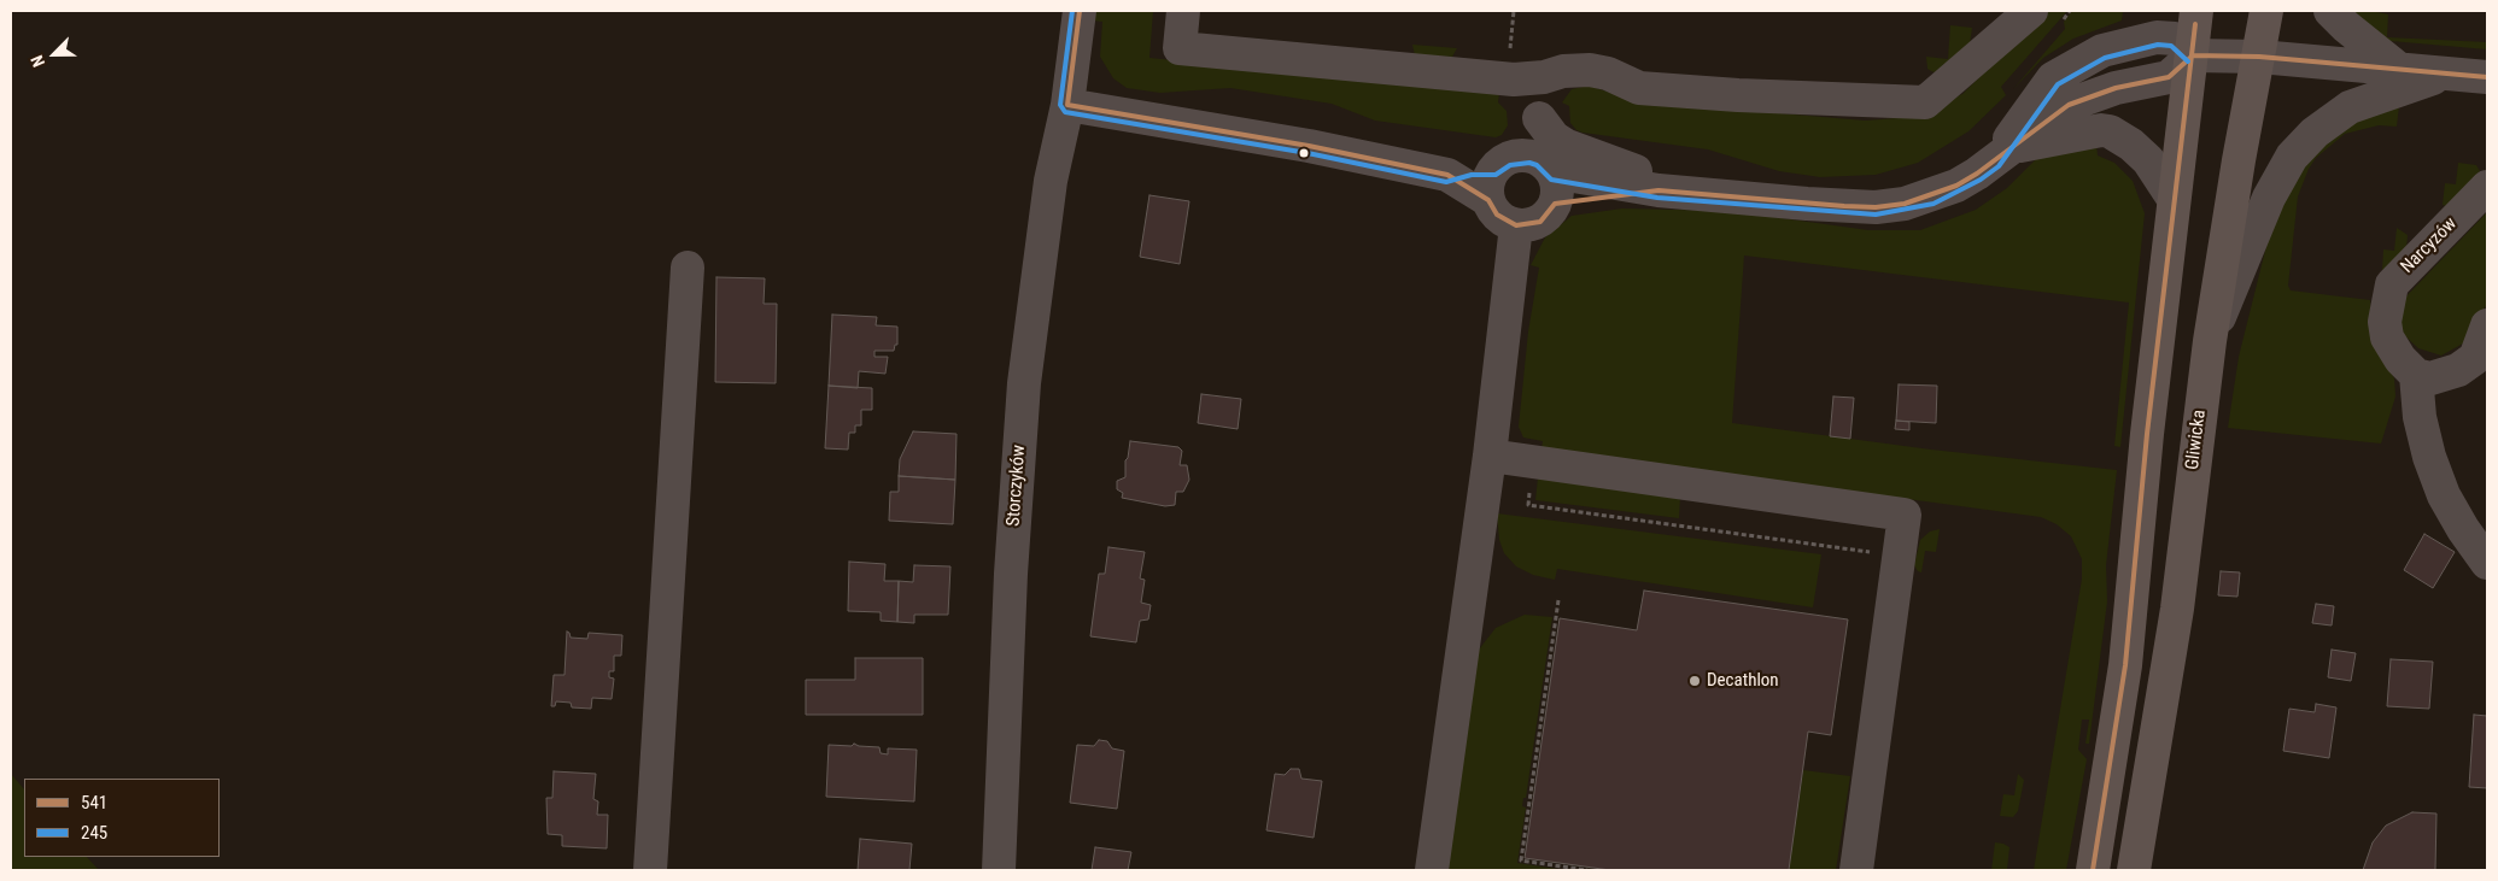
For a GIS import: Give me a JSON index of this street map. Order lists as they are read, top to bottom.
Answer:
{
  "streets": {
    "main road": ["Gliwicka"],
    "street": ["Narcyzów", "Storczyków"]
  },
  "places": ["Decathlon"],
  "lines": ["transit line 541", "transit line 245"],
  "legend": ["541", "245"],
  "north": "bottom left"
}
